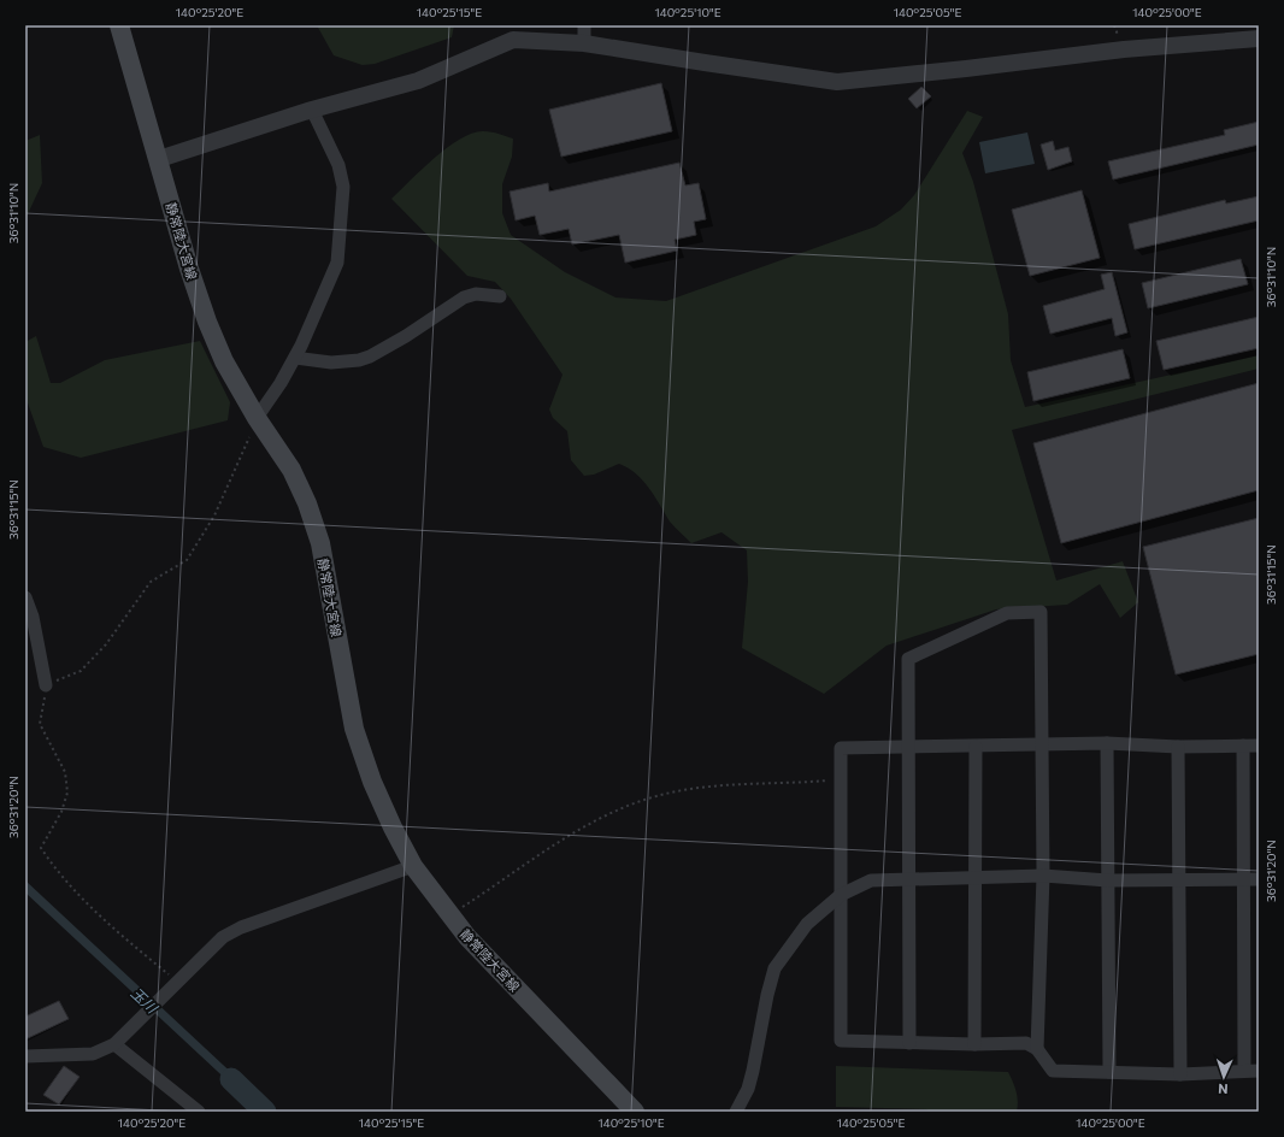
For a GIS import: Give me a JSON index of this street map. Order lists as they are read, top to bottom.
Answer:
{
  "streets": {
    "main road": ["静常陸大宮線"]
  },
  "water": ["玉川"],
  "north": "bottom",
  "coordinates": [
    "140°25'20\"E",
    "140°25'15\"E",
    "140°25'10\"E",
    "140°25'05\"E",
    "140°25'00\"E",
    "36°31'10\"N",
    "36°31'15\"N",
    "36°31'20\"N"
  ]
}
